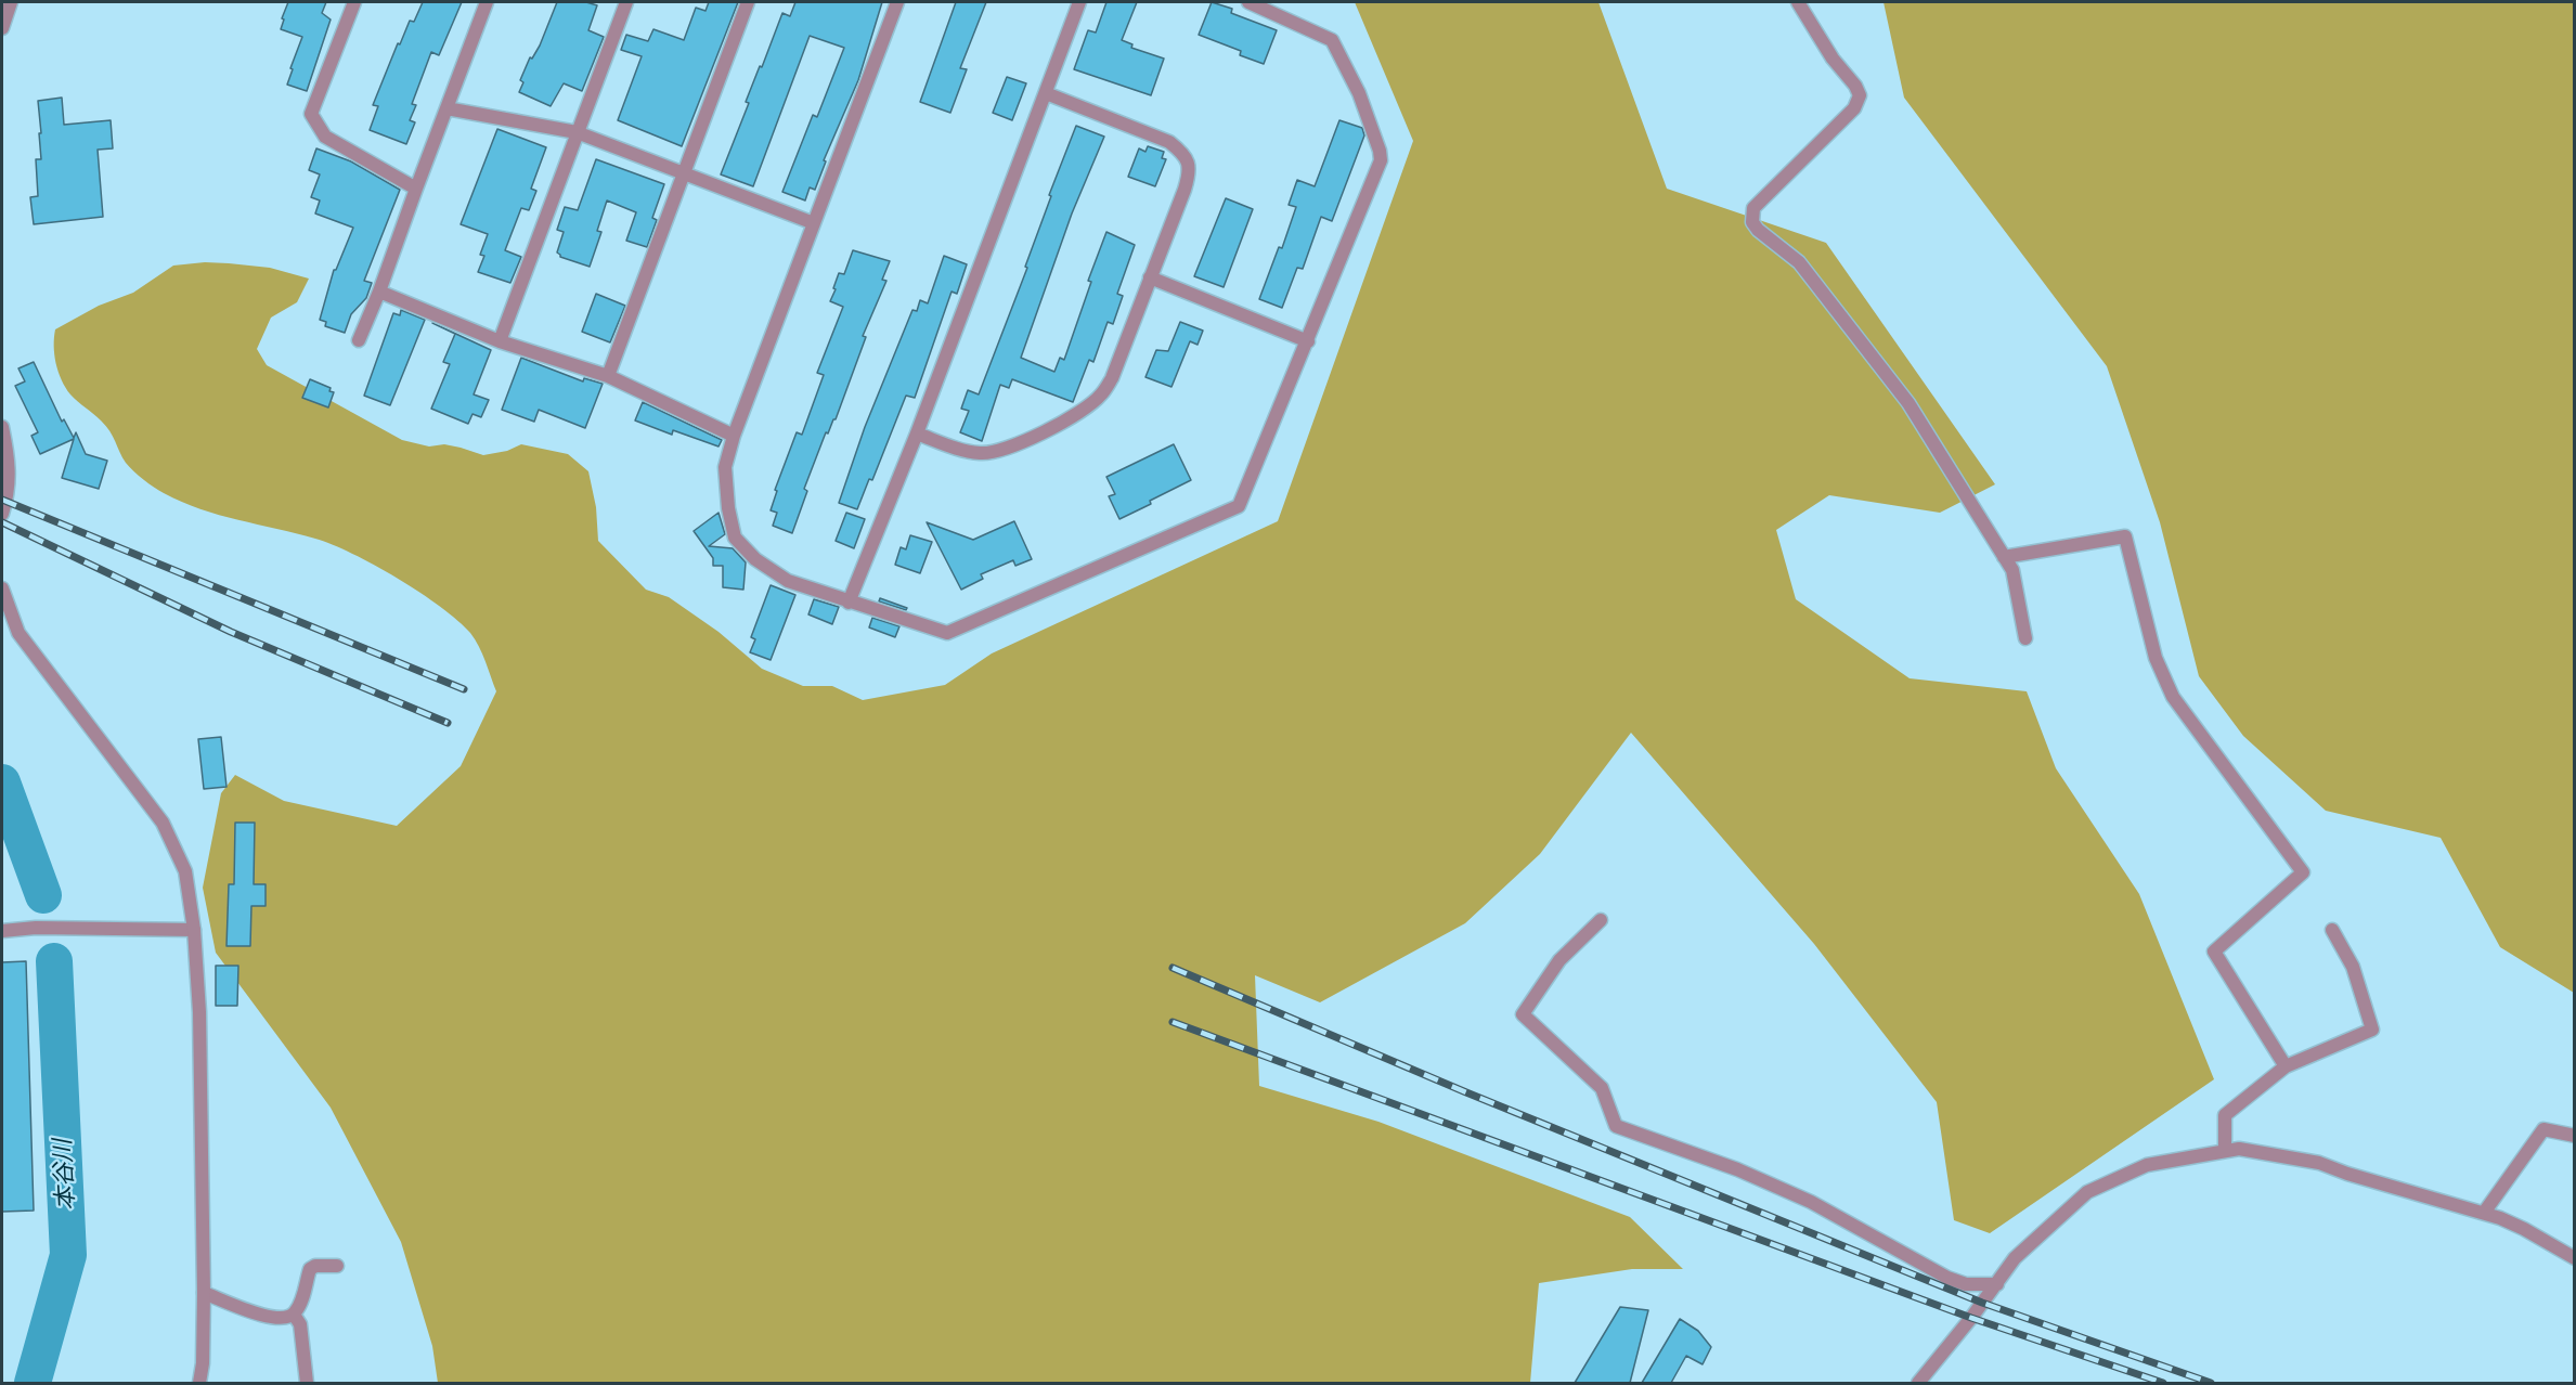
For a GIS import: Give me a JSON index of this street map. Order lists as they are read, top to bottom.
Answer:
{
  "water": ["本谷川"]
}
